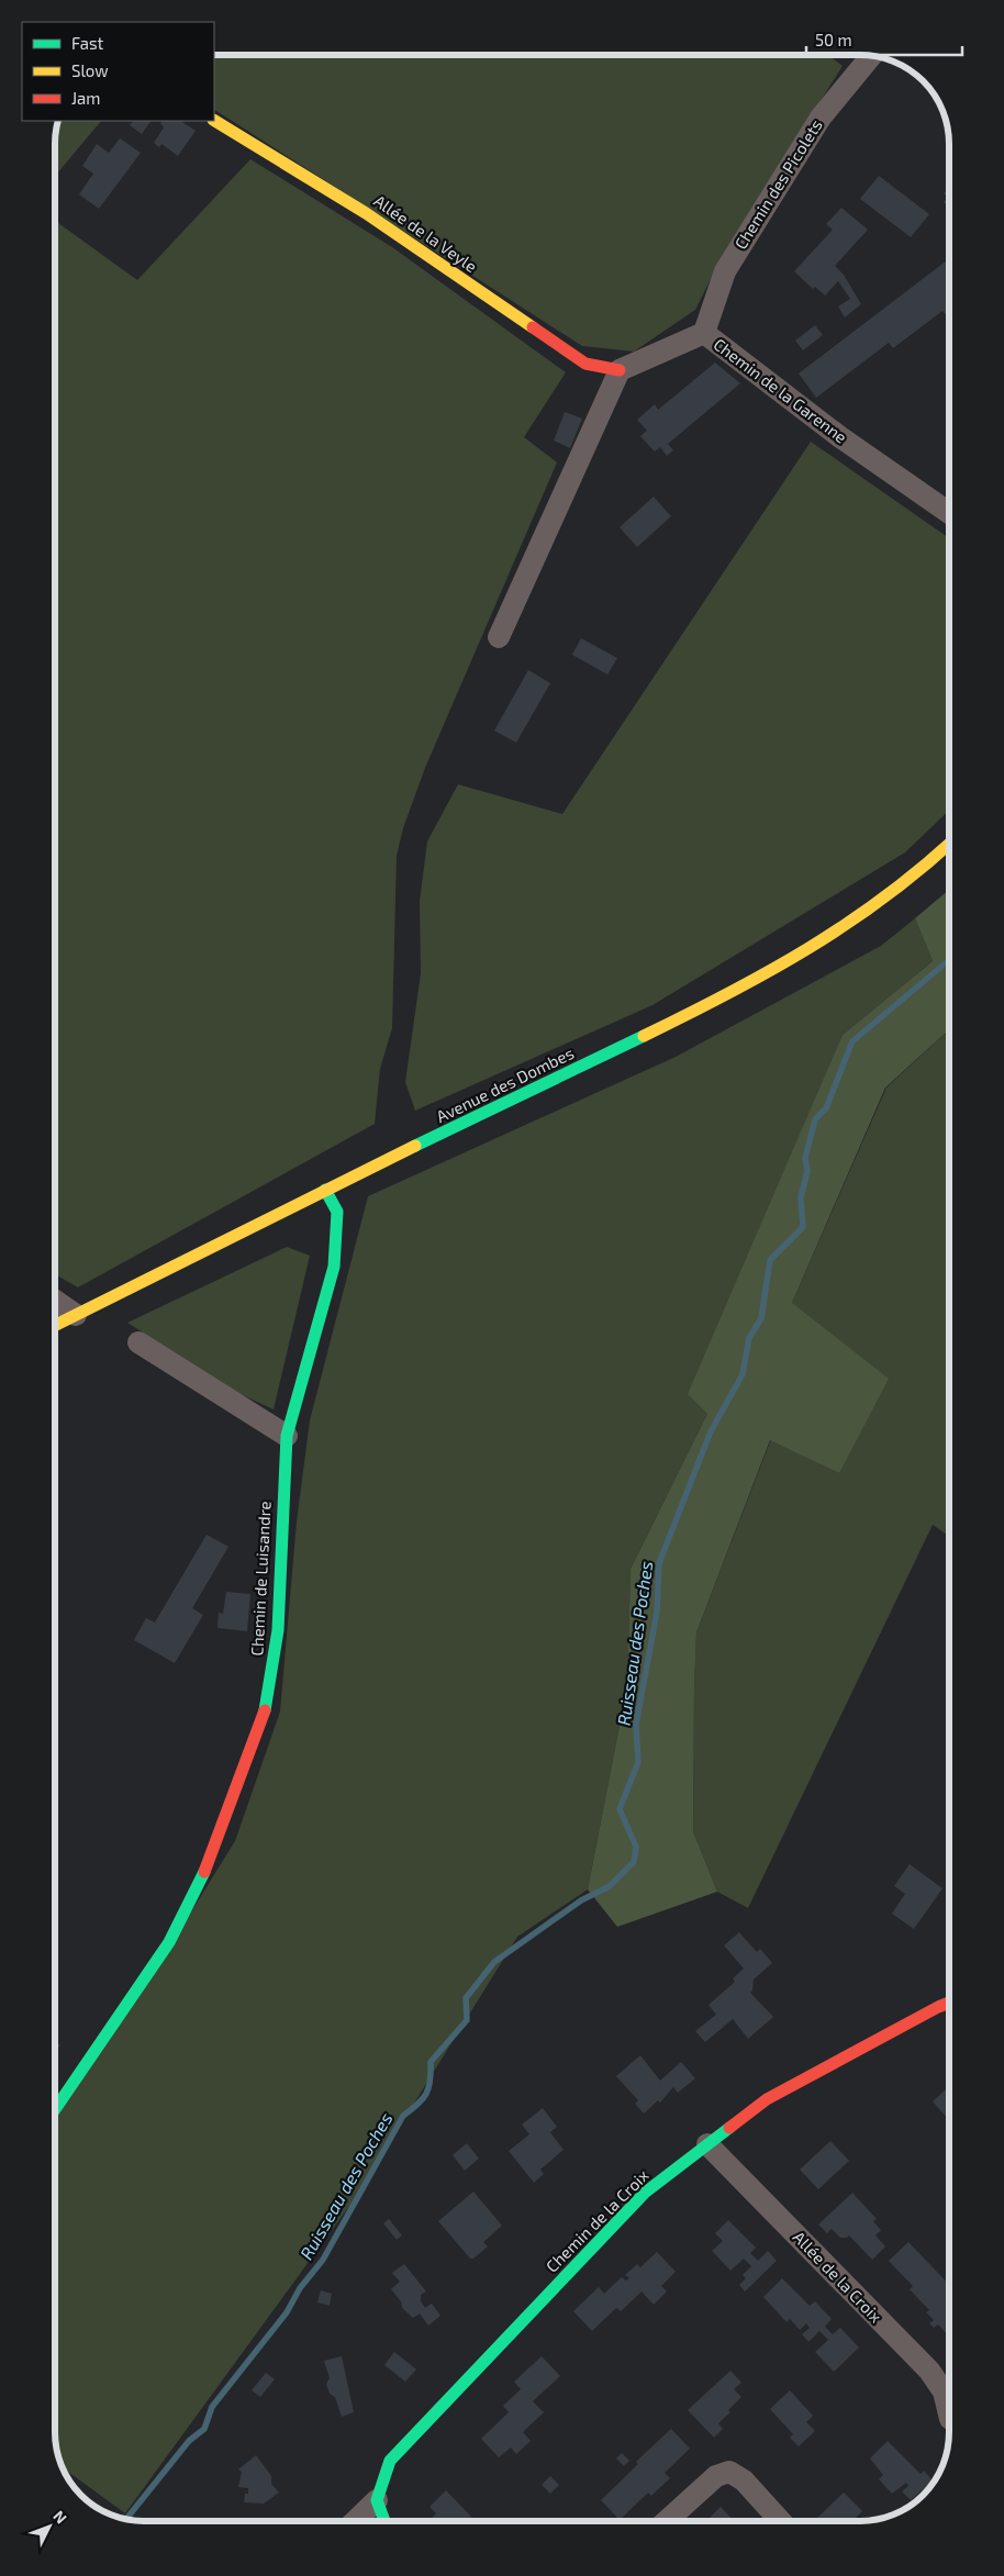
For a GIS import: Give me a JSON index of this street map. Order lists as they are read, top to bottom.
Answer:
{
  "streets": {
    "street": [
      "Chemin des Picolets",
      "Allée de la Veyle",
      "Chemin de la Garenne",
      "Avenue des Dombes",
      "Chemin de Luisandre",
      "Chemin de la Croix",
      "Allée de la Croix"
    ]
  },
  "crossings": [
    ["Chemin des Picolets", "Chemin de la Garenne"],
    ["Allée de la Veyle", "Chemin de la Garenne"],
    ["Avenue des Dombes", "Chemin de Luisandre"],
    ["Chemin de la Croix", "Allée de la Croix"]
  ],
  "water": ["Ruisseau des Poches"],
  "legend": ["Fast", "Slow", "Jam"],
  "scale_bar": "50 m",
  "north": "top right"
}
